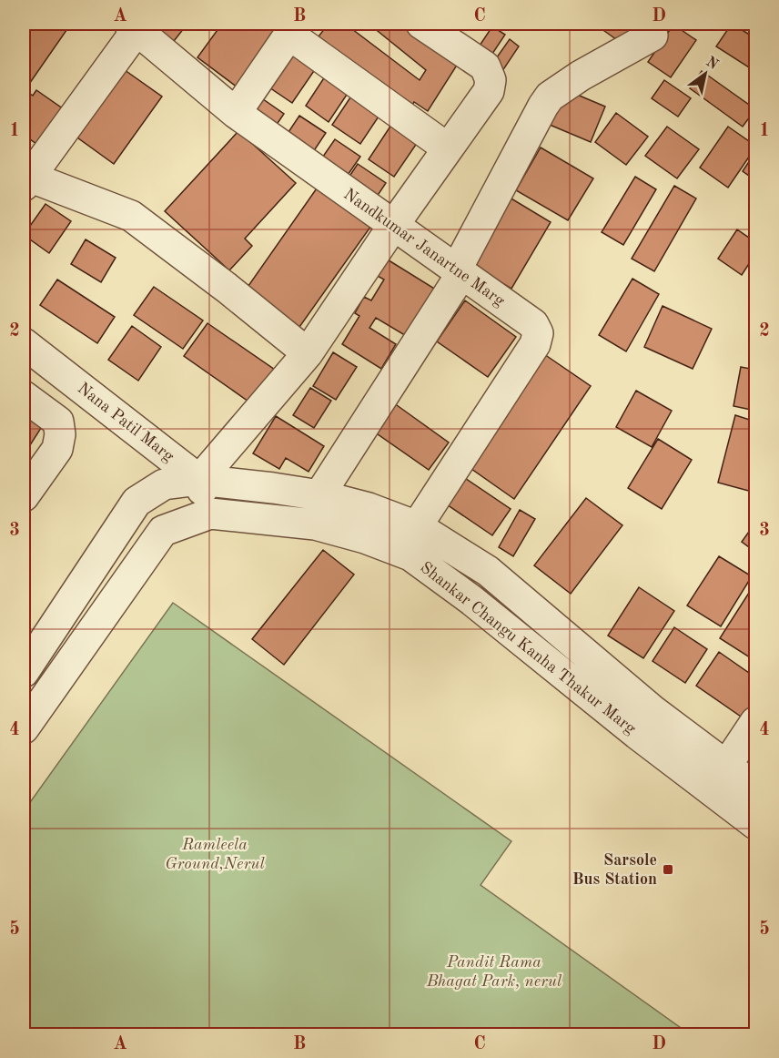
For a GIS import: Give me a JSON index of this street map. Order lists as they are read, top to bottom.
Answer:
{
  "streets": {
    "street": ["Nandkumar Janartne Marg", "Nana Patil Marg", "Shankar Changu Kanha Thakur Marg"]
  },
  "crossings": [
    ["Nandkumar Janartne Marg", "Shankar Changu Kanha Thakur Marg"],
    ["Nana Patil Marg", "Shankar Changu Kanha Thakur Marg"]
  ],
  "parks": ["Ramleela Ground,Nerul", "Pandit Rama Bhagat Park, nerul"],
  "places": {
    "transit": ["Sarsole Bus Station"]
  },
  "north": "top right",
  "grid": {
    "columns": [
      "A",
      "B",
      "C",
      "D"
    ],
    "rows": [
      "1",
      "2",
      "3",
      "4",
      "5"
    ]
  }
}
